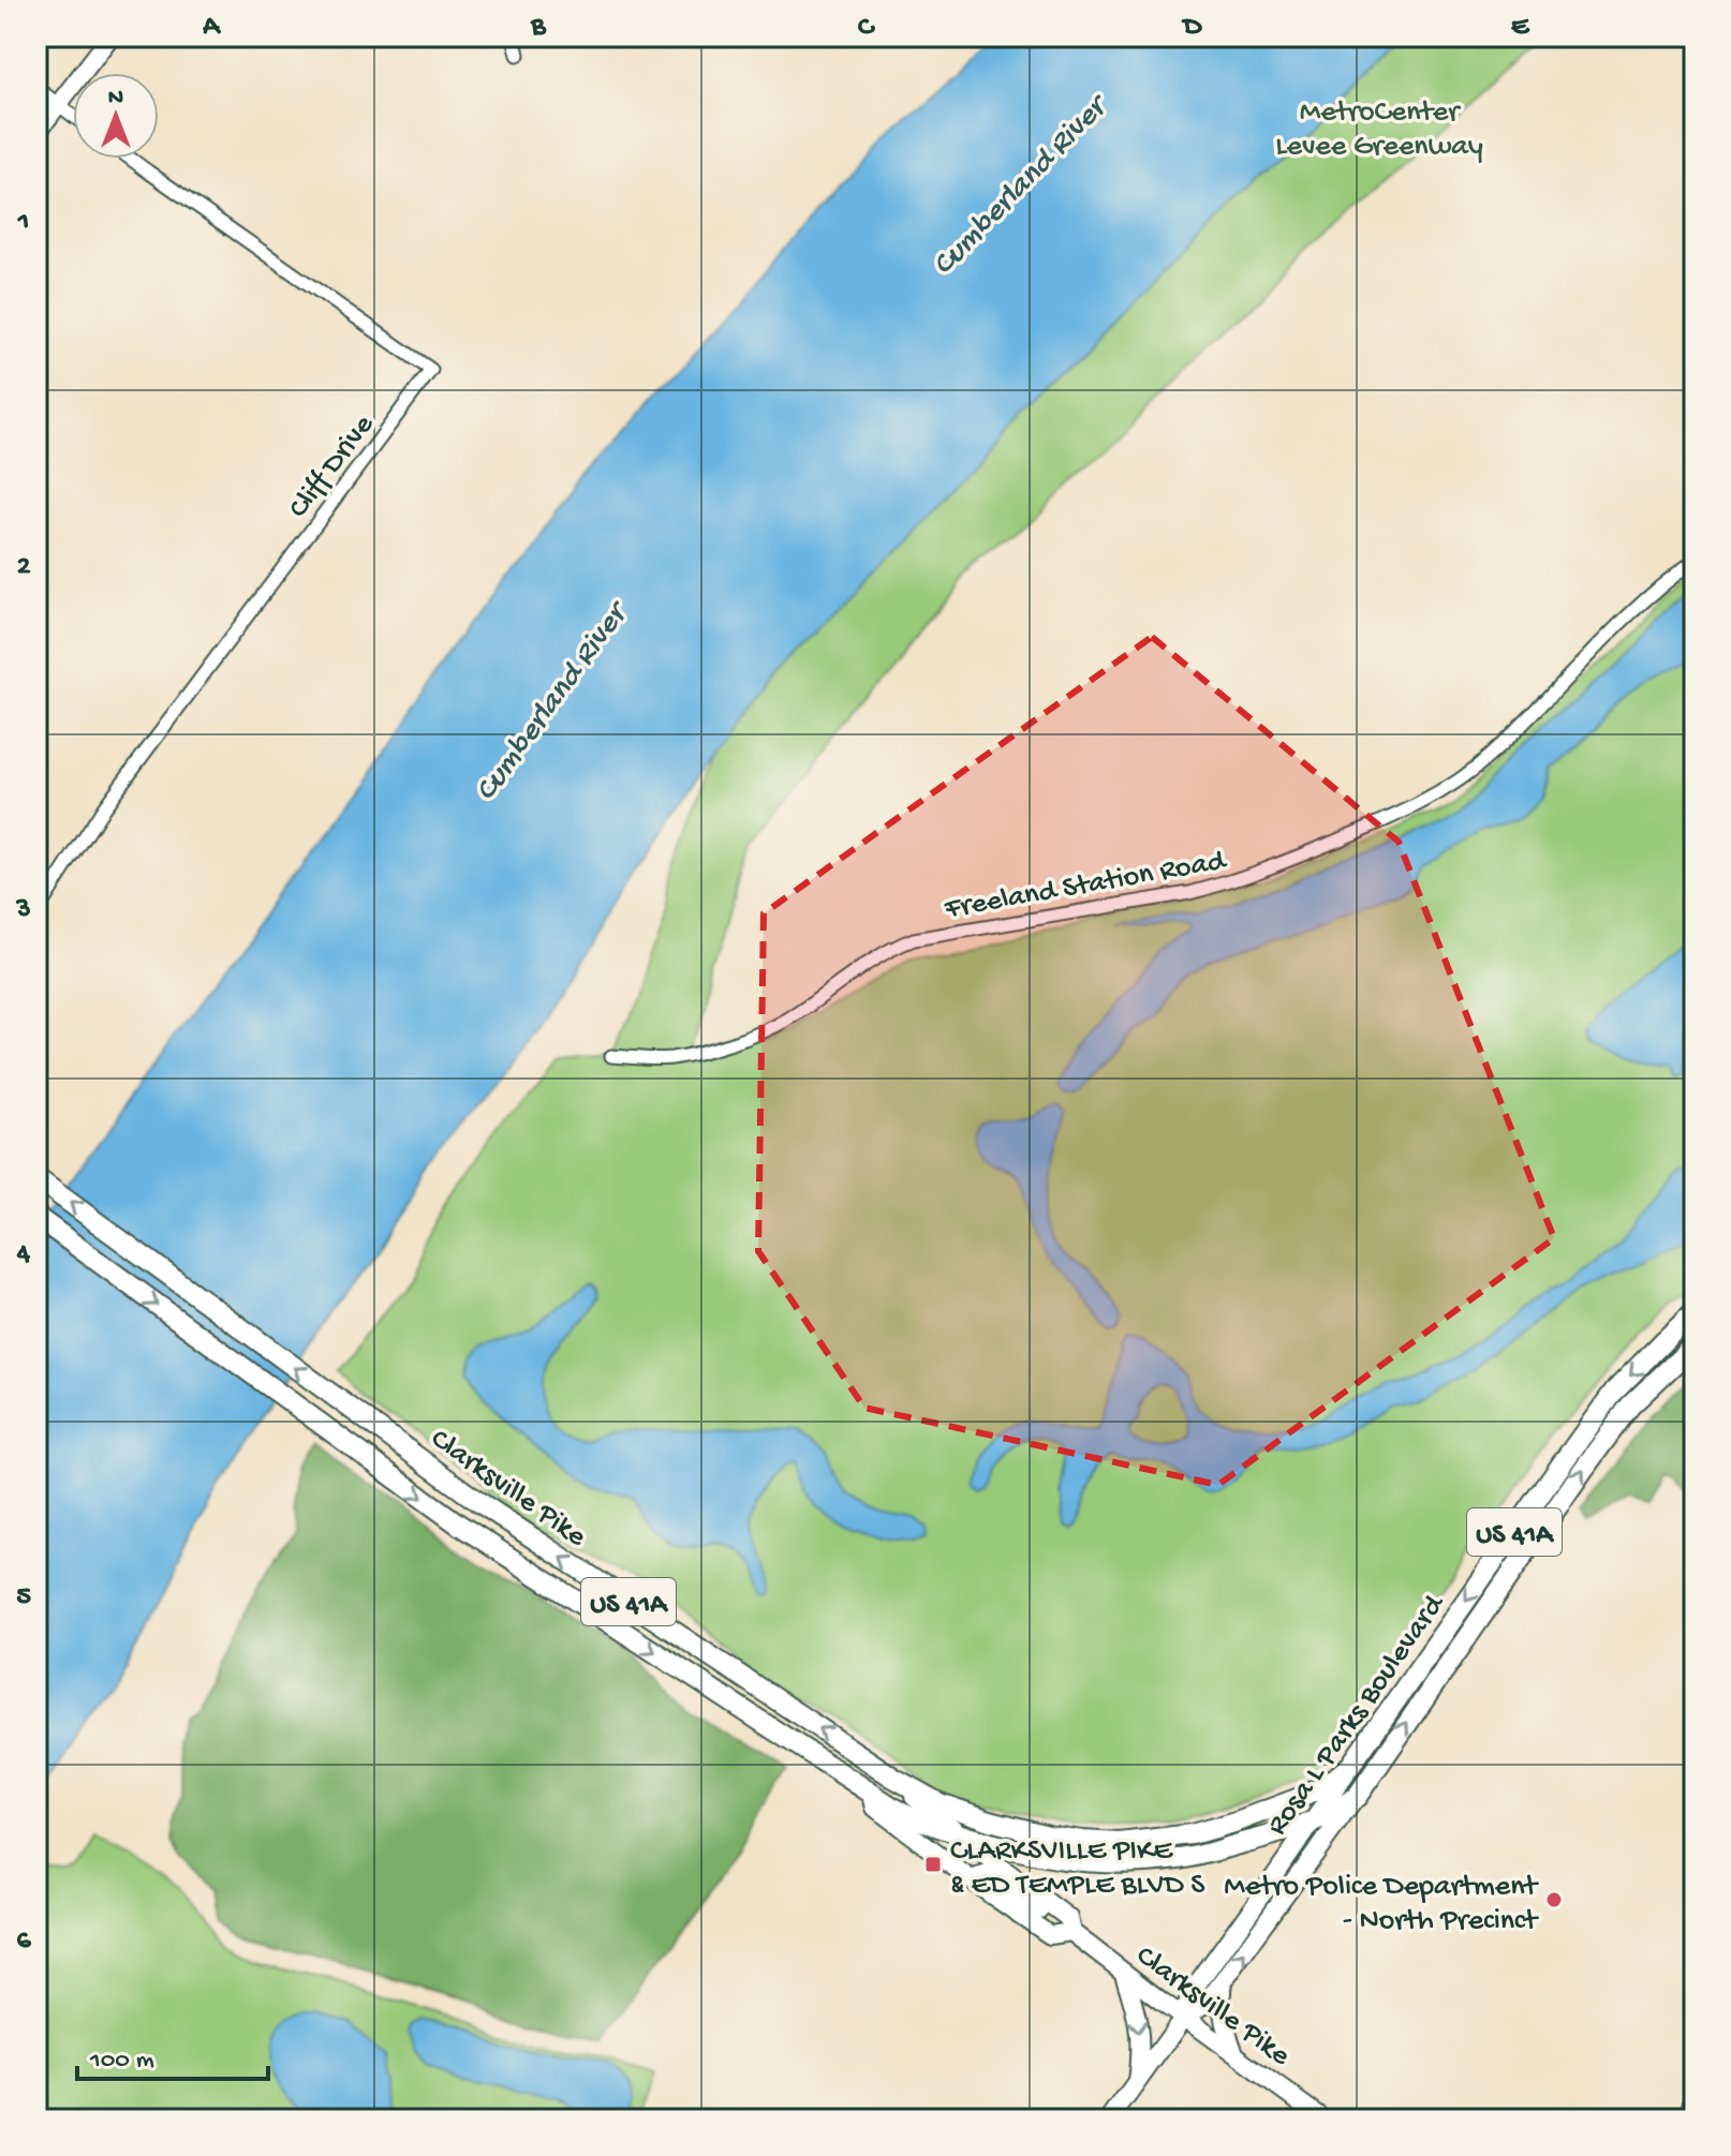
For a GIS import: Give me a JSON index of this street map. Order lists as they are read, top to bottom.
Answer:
{
  "streets": {
    "main road": ["Clarksville Pike", "US 41A", "Rosa L Parks Boulevard"],
    "street": ["Cliff Drive", "Freeland Station Road"]
  },
  "crossings": [
    ["Clarksville Pike", "US 41A"],
    ["Clarksville Pike", "Rosa L Parks Boulevard"],
    ["US 41A", "Rosa L Parks Boulevard"]
  ],
  "water": ["Cumberland River"],
  "parks": ["MetroCenter Levee Greenway"],
  "places": {
    "transit": ["CLARKSVILLE PIKE & ED TEMPLE BLVD S"],
    "other": ["Metro Police Department - North Precinct"]
  },
  "scale_bar": "100 m",
  "north": "top",
  "grid": {
    "columns": [
      "A",
      "B",
      "C",
      "D",
      "E"
    ],
    "rows": [
      "1",
      "2",
      "3",
      "4",
      "5",
      "6"
    ]
  }
}
